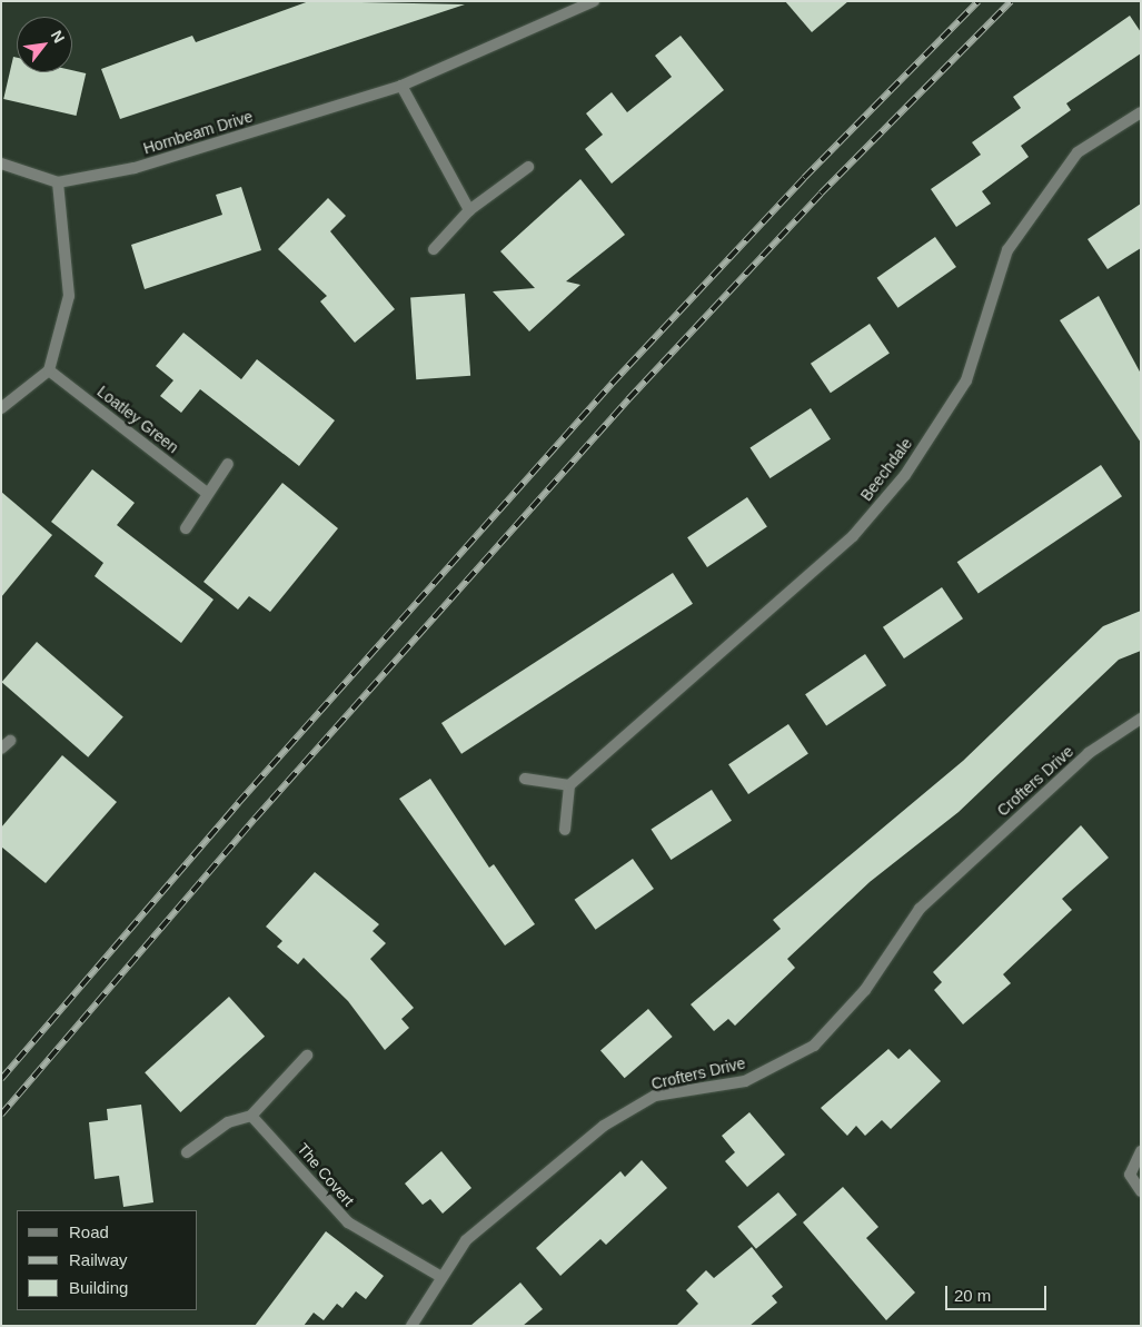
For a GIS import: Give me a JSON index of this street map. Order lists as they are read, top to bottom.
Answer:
{
  "streets": {
    "street": [
      "Hornbeam Drive",
      "Loatley Green",
      "Beechdale",
      "Crofters Drive",
      "The Covert"
    ]
  },
  "crossings": [
    ["Crofters Drive", "The Covert"]
  ],
  "legend": ["Road", "Railway", "Building"],
  "scale_bar": "20 m",
  "north": "top right"
}
